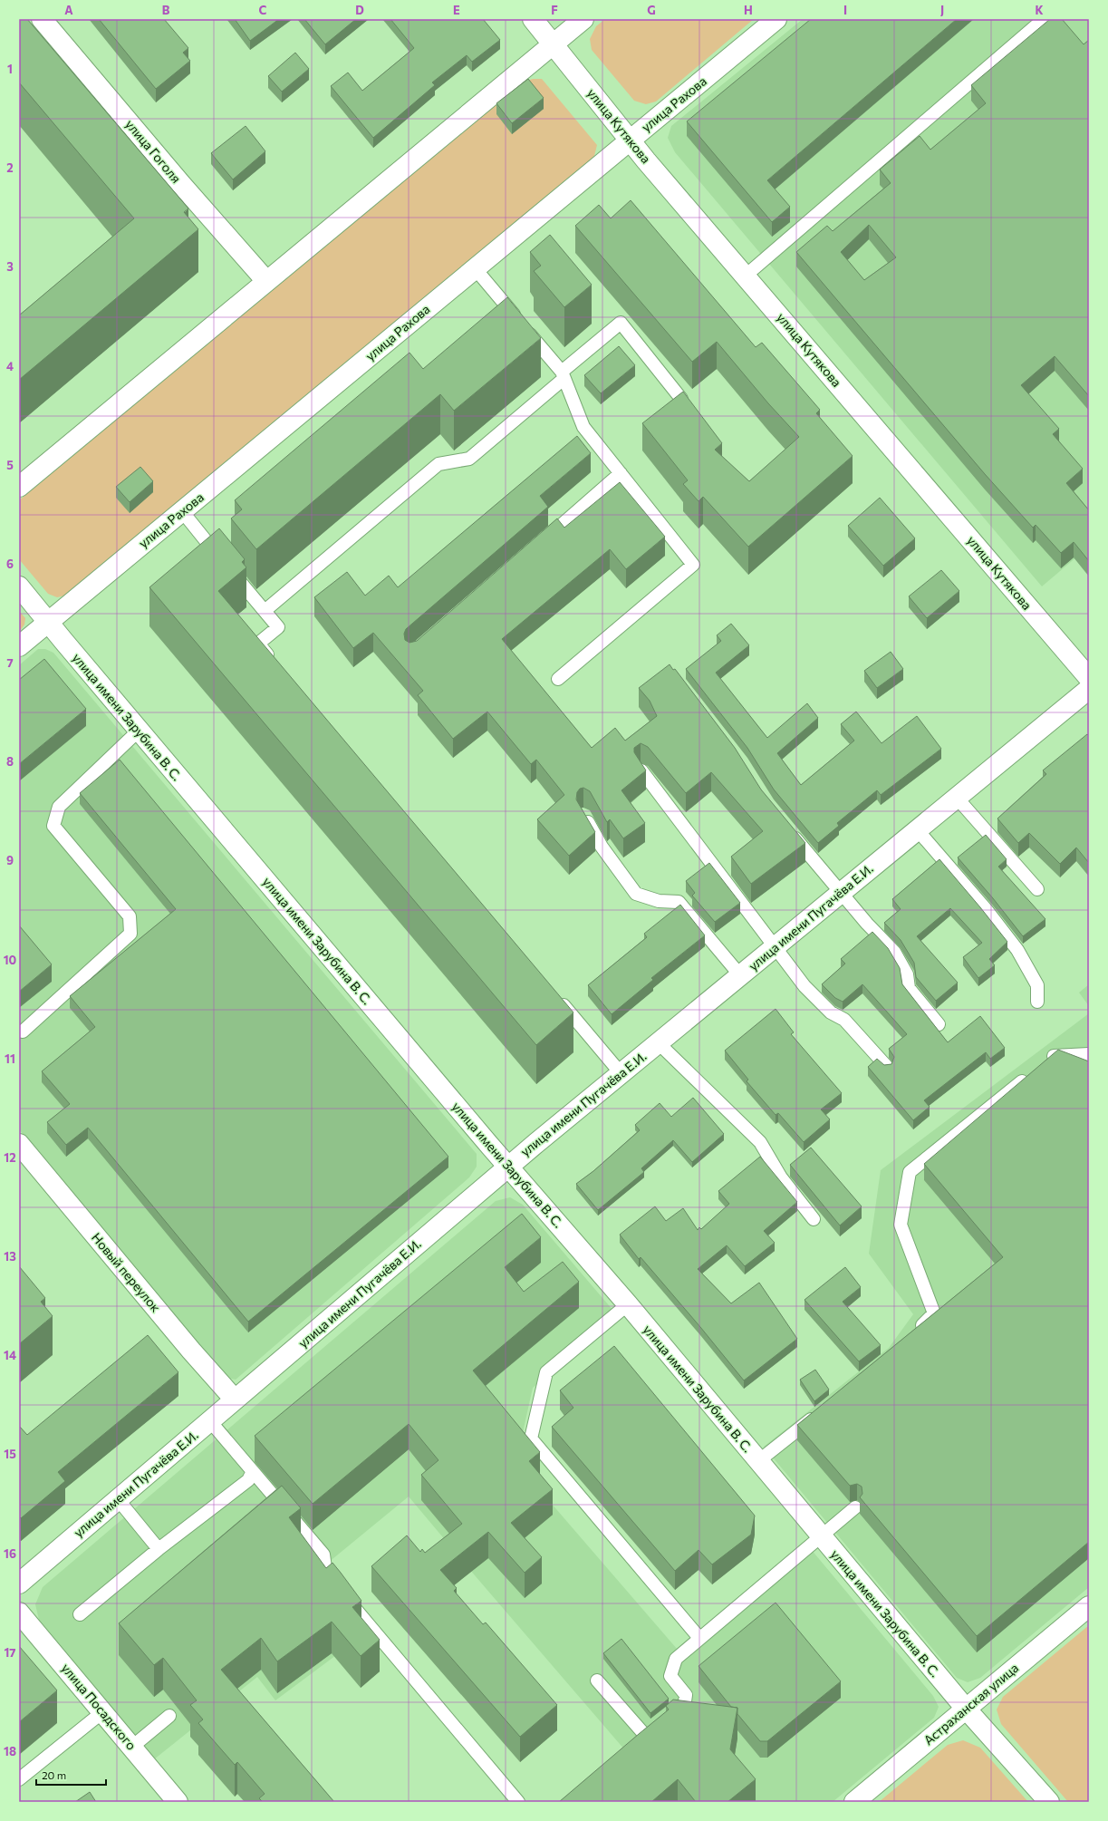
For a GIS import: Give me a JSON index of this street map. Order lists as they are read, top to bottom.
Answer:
{
  "streets": {
    "street": [
      "улица Рахова",
      "улица Кутякова",
      "улица Гоголя",
      "улица имени Зарубина В. С.",
      "улица имени Пугачёва Е.И.",
      "Новый переулок",
      "Астраханская улица",
      "улица Посадского"
    ]
  },
  "crossings": [
    ["улица Рахова", "улица Кутякова"],
    ["улица Рахова", "улица имени Зарубина В. С."],
    ["улица имени Зарубина В. С.", "улица имени Пугачёва Е.И."],
    ["улица имени Зарубина В. С.", "Астраханская улица"],
    ["улица имени Пугачёва Е.И.", "Новый переулок"]
  ],
  "scale_bar": "20 m",
  "grid": {
    "columns": [
      "A",
      "B",
      "C",
      "D",
      "E",
      "F",
      "G",
      "H",
      "I",
      "J",
      "K"
    ],
    "rows": [
      "1",
      "2",
      "3",
      "4",
      "5",
      "6",
      "7",
      "8",
      "9",
      "10",
      "11",
      "12",
      "13",
      "14",
      "15",
      "16",
      "17",
      "18"
    ]
  }
}
